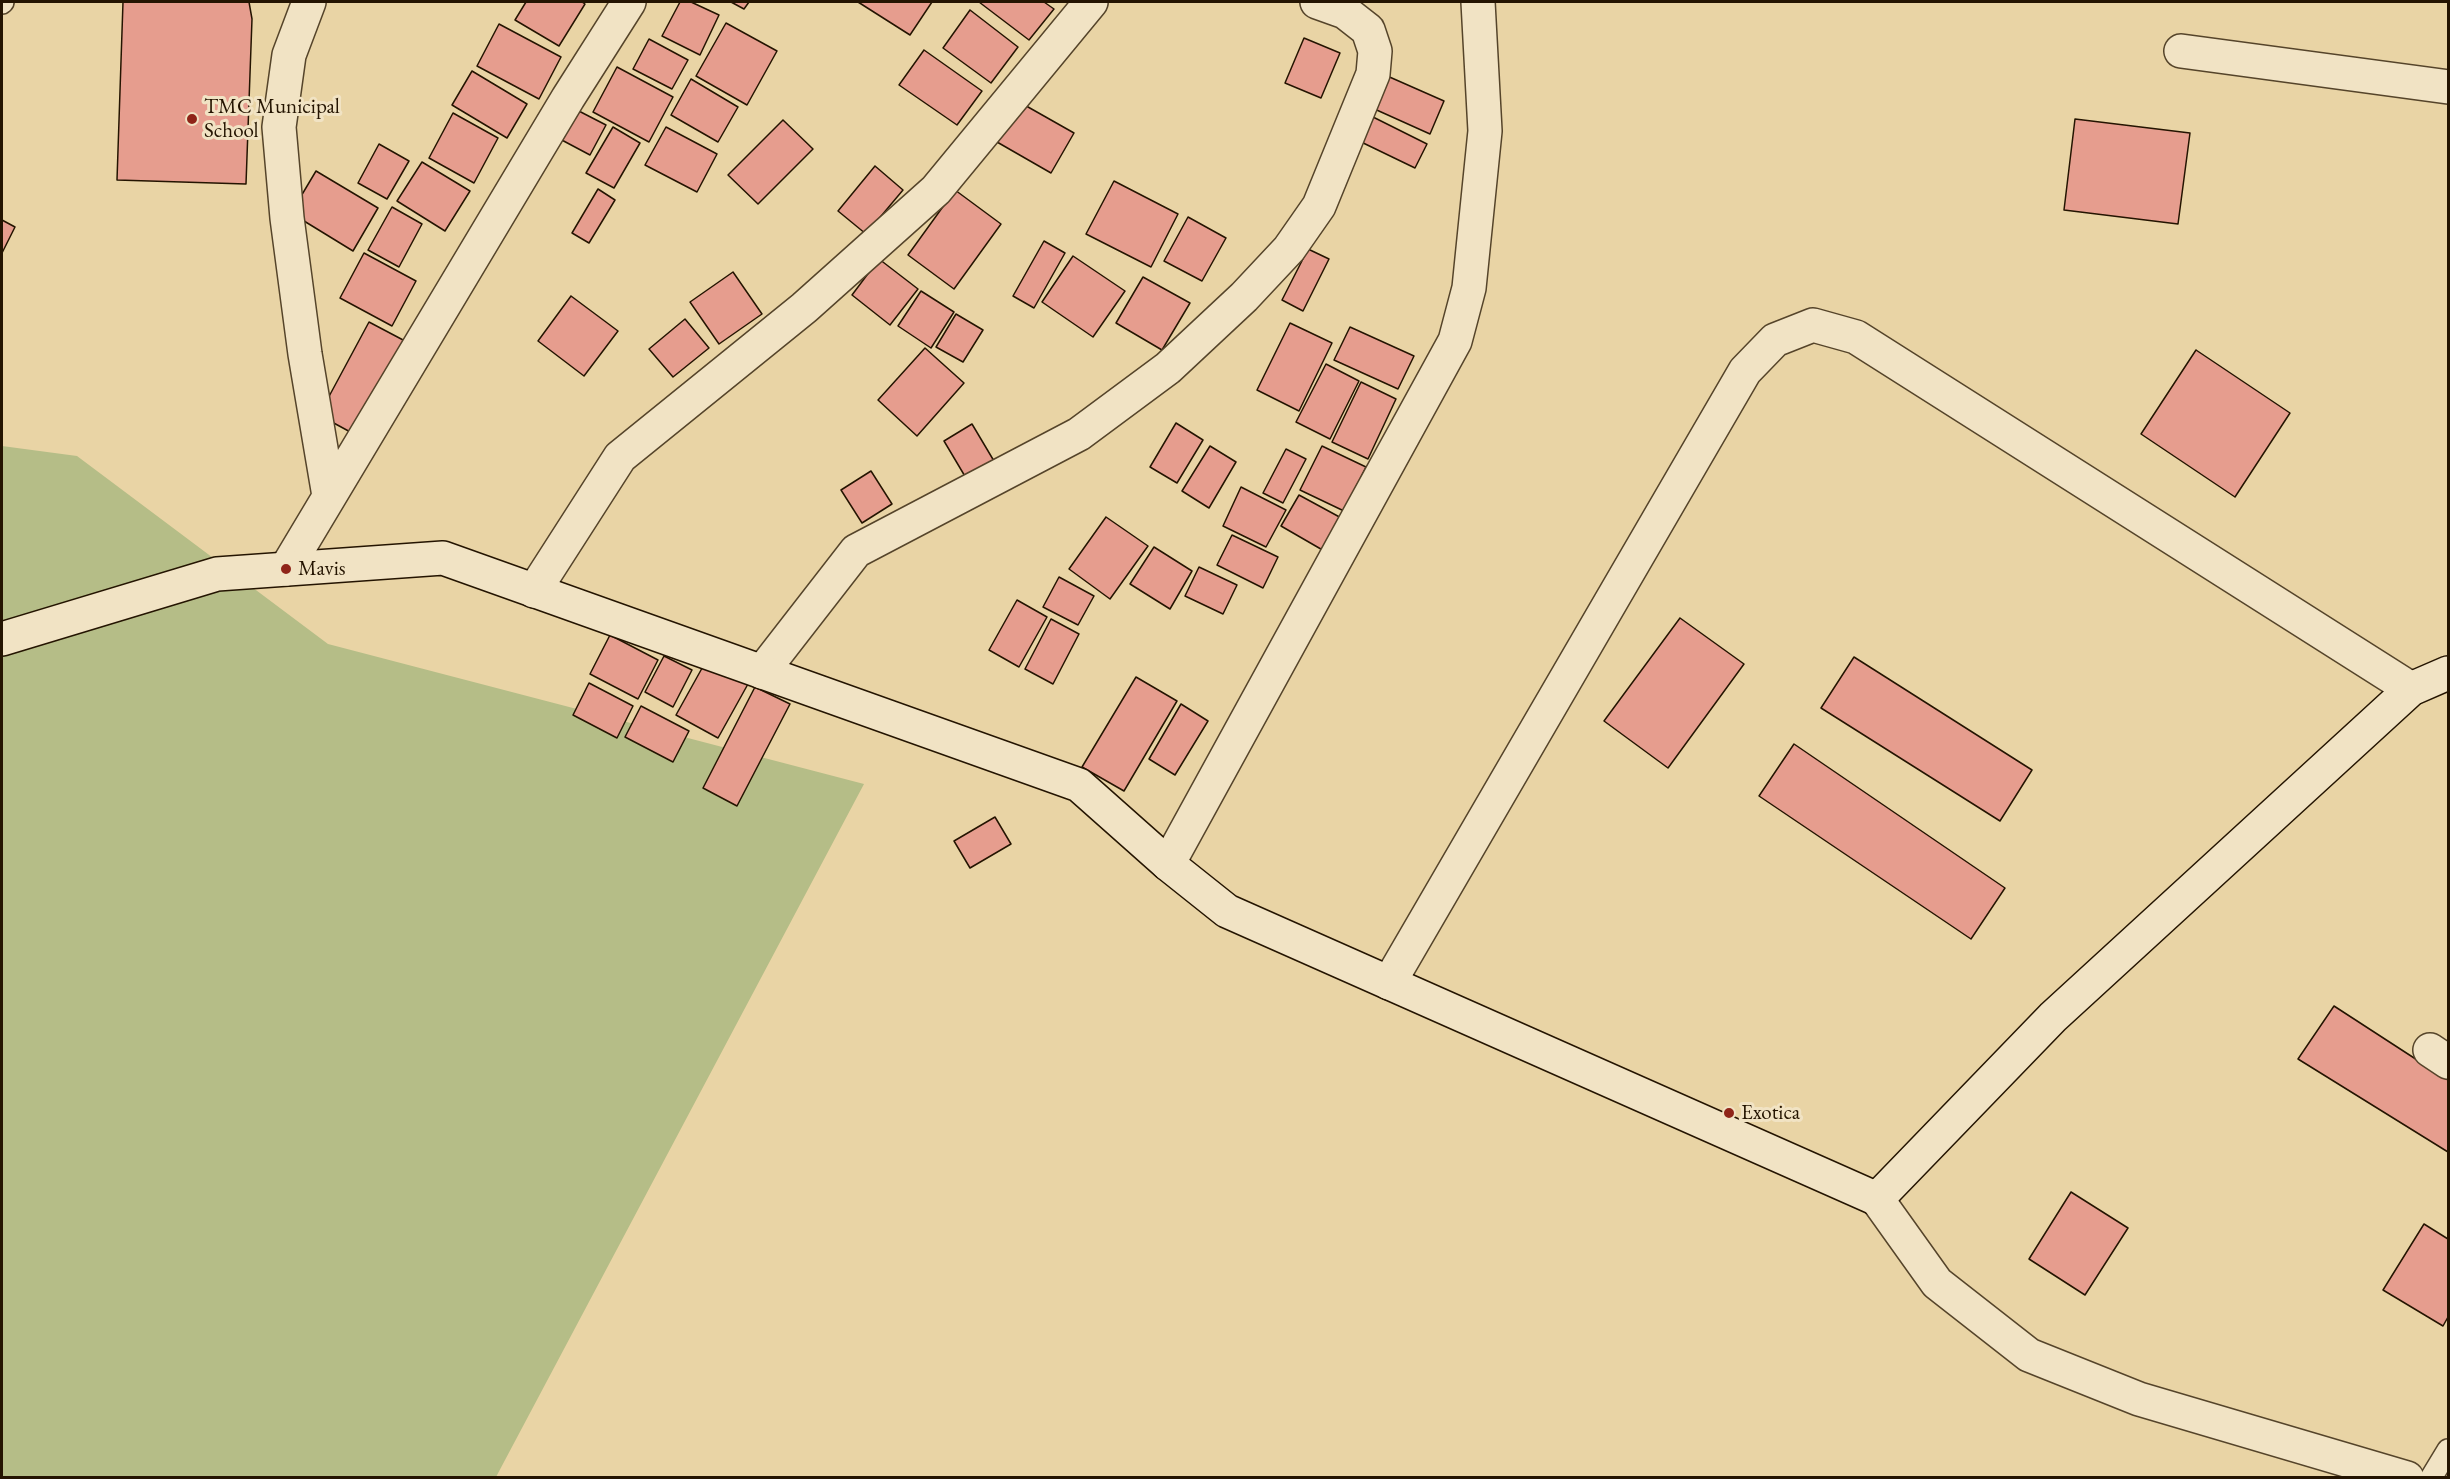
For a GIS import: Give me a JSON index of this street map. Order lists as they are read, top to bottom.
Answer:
{
  "places": ["TMC Municipal School", "Mavis", "Exotica"]
}
